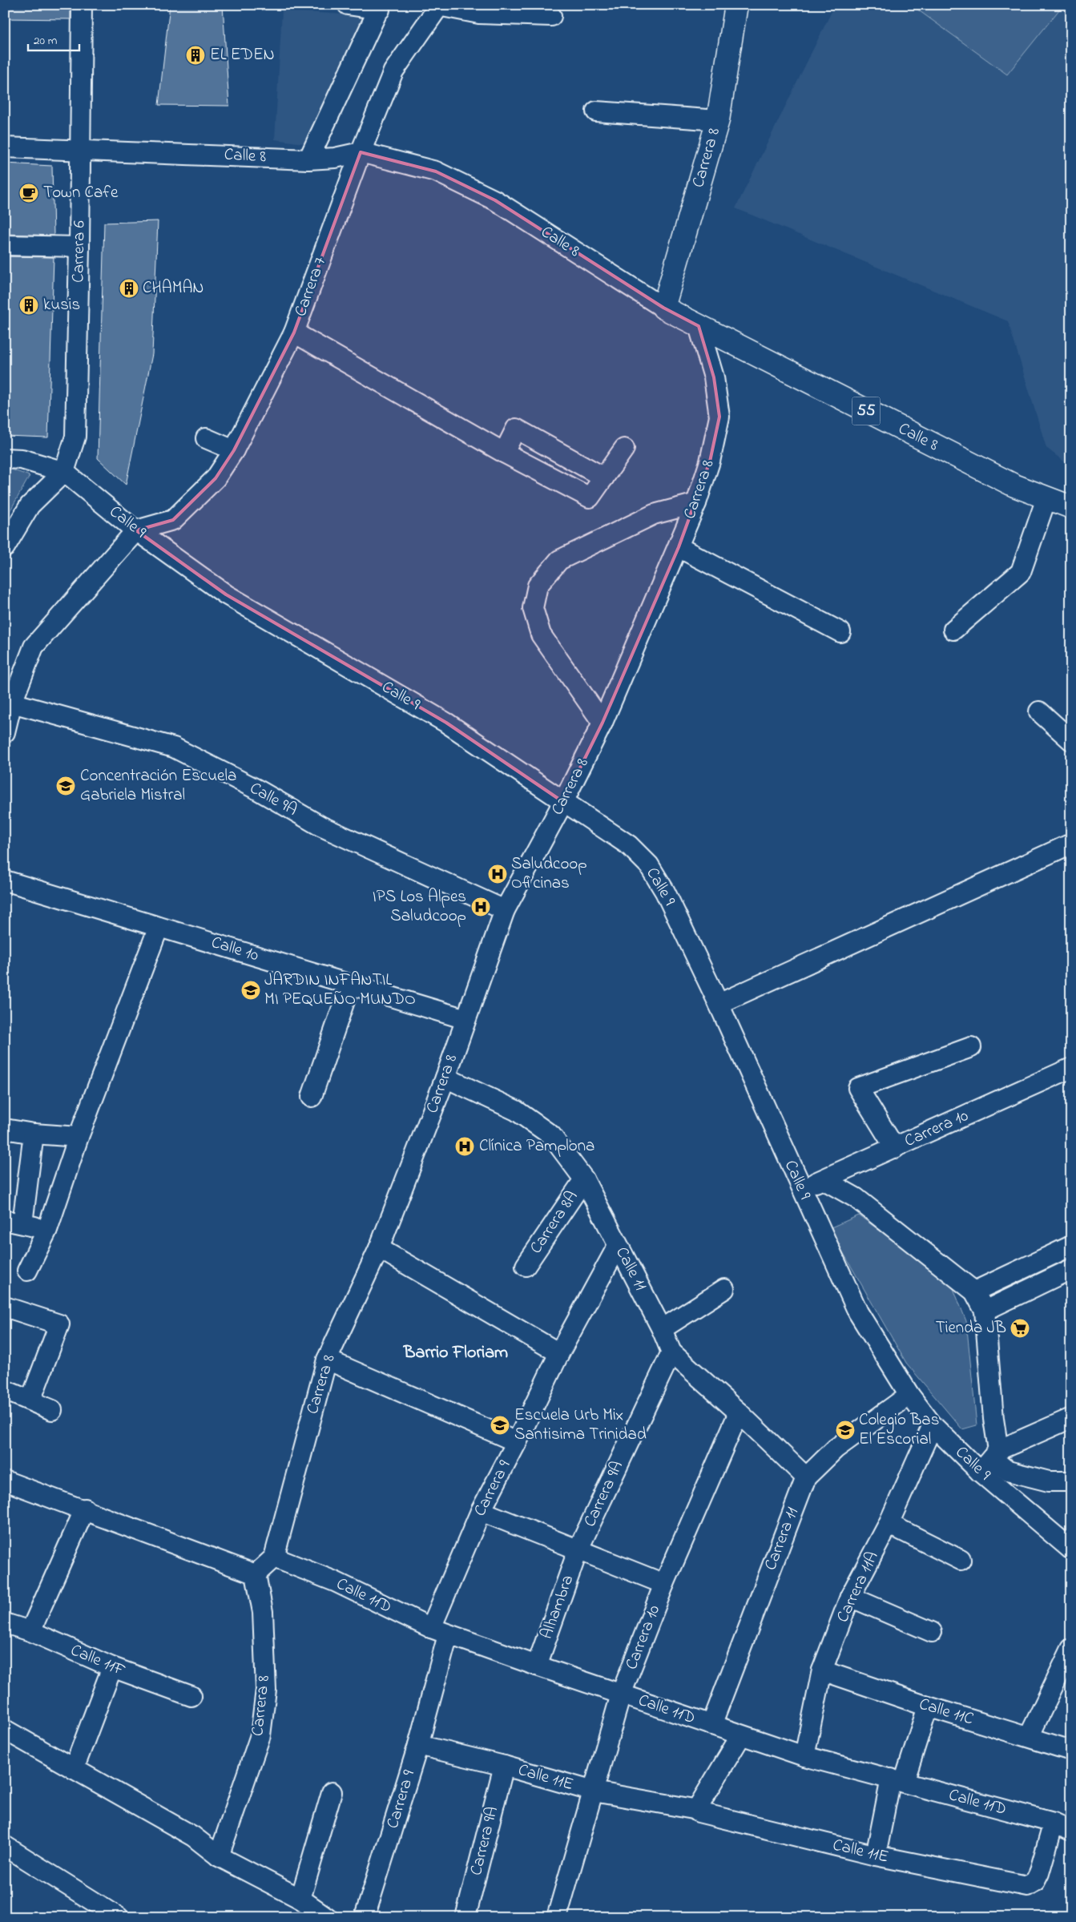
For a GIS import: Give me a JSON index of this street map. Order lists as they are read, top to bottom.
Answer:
{
  "streets": {
    "highway": ["Calle 8", "Carrera 8", "55"],
    "street": [
      "Carrera 6",
      "Carrera 7",
      "Calle 9",
      "Calle 9A",
      "Calle 10",
      "Carrera 10",
      "Carrera 8A",
      "Calle 11",
      "Carrera 9",
      "Carrera 9A",
      "Carrera 11",
      "Carrera 11A",
      "Calle 11D",
      "Alhambra",
      "Calle 11F",
      "Calle 11C",
      "Calle 11E"
    ]
  },
  "crossings": [
    ["Calle 8", "Carrera 8"],
    ["Calle 8", "Carrera 6"],
    ["Calle 8", "Carrera 7"],
    ["Carrera 8", "Calle 9"],
    ["Carrera 8", "Calle 9A"],
    ["Carrera 8", "Calle 10"],
    ["Carrera 8", "Calle 11"],
    ["Carrera 8", "Calle 11D"],
    ["Carrera 6", "Calle 9"],
    ["Carrera 7", "Calle 9"],
    ["Calle 9", "Carrera 10"],
    ["Calle 9", "Carrera 11"],
    ["Calle 9", "Carrera 11A"],
    ["Carrera 10", "Calle 11"],
    ["Carrera 10", "Calle 11D"],
    ["Carrera 10", "Calle 11E"],
    ["Carrera 8A", "Calle 11"],
    ["Calle 11", "Carrera 9"],
    ["Calle 11", "Carrera 9A"],
    ["Calle 11", "Carrera 11"],
    ["Carrera 9", "Calle 11D"],
    ["Carrera 9", "Calle 11E"],
    ["Carrera 9A", "Alhambra"],
    ["Carrera 9A", "Calle 11E"],
    ["Carrera 11", "Calle 11D"],
    ["Carrera 11A", "Calle 11D"],
    ["Carrera 11A", "Calle 11C"],
    ["Calle 11D", "Alhambra"],
    ["Calle 11D", "Calle 11E"]
  ],
  "districts": ["Barrio Floriam"],
  "places": {
    "building": ["EL EDEN", "CHAMAN", "kusis"],
    "cafe": ["Town Cafe"],
    "school or university": [
      "Concentración Escuela Gabriela Mistral",
      "JARDIN INFANTIL MI PEQUEÑO MUNDO",
      "Escuela Urb Mix Santisima Trinidad",
      "Colegio Bas El Escorial"
    ],
    "hospital": ["Saludcoop Oficinas", "IPS Los Alpes Saludcoop", "Clínica Pamplona"],
    "supermarket": ["Tienda JB"]
  },
  "scale_bar": "20 m"
}
